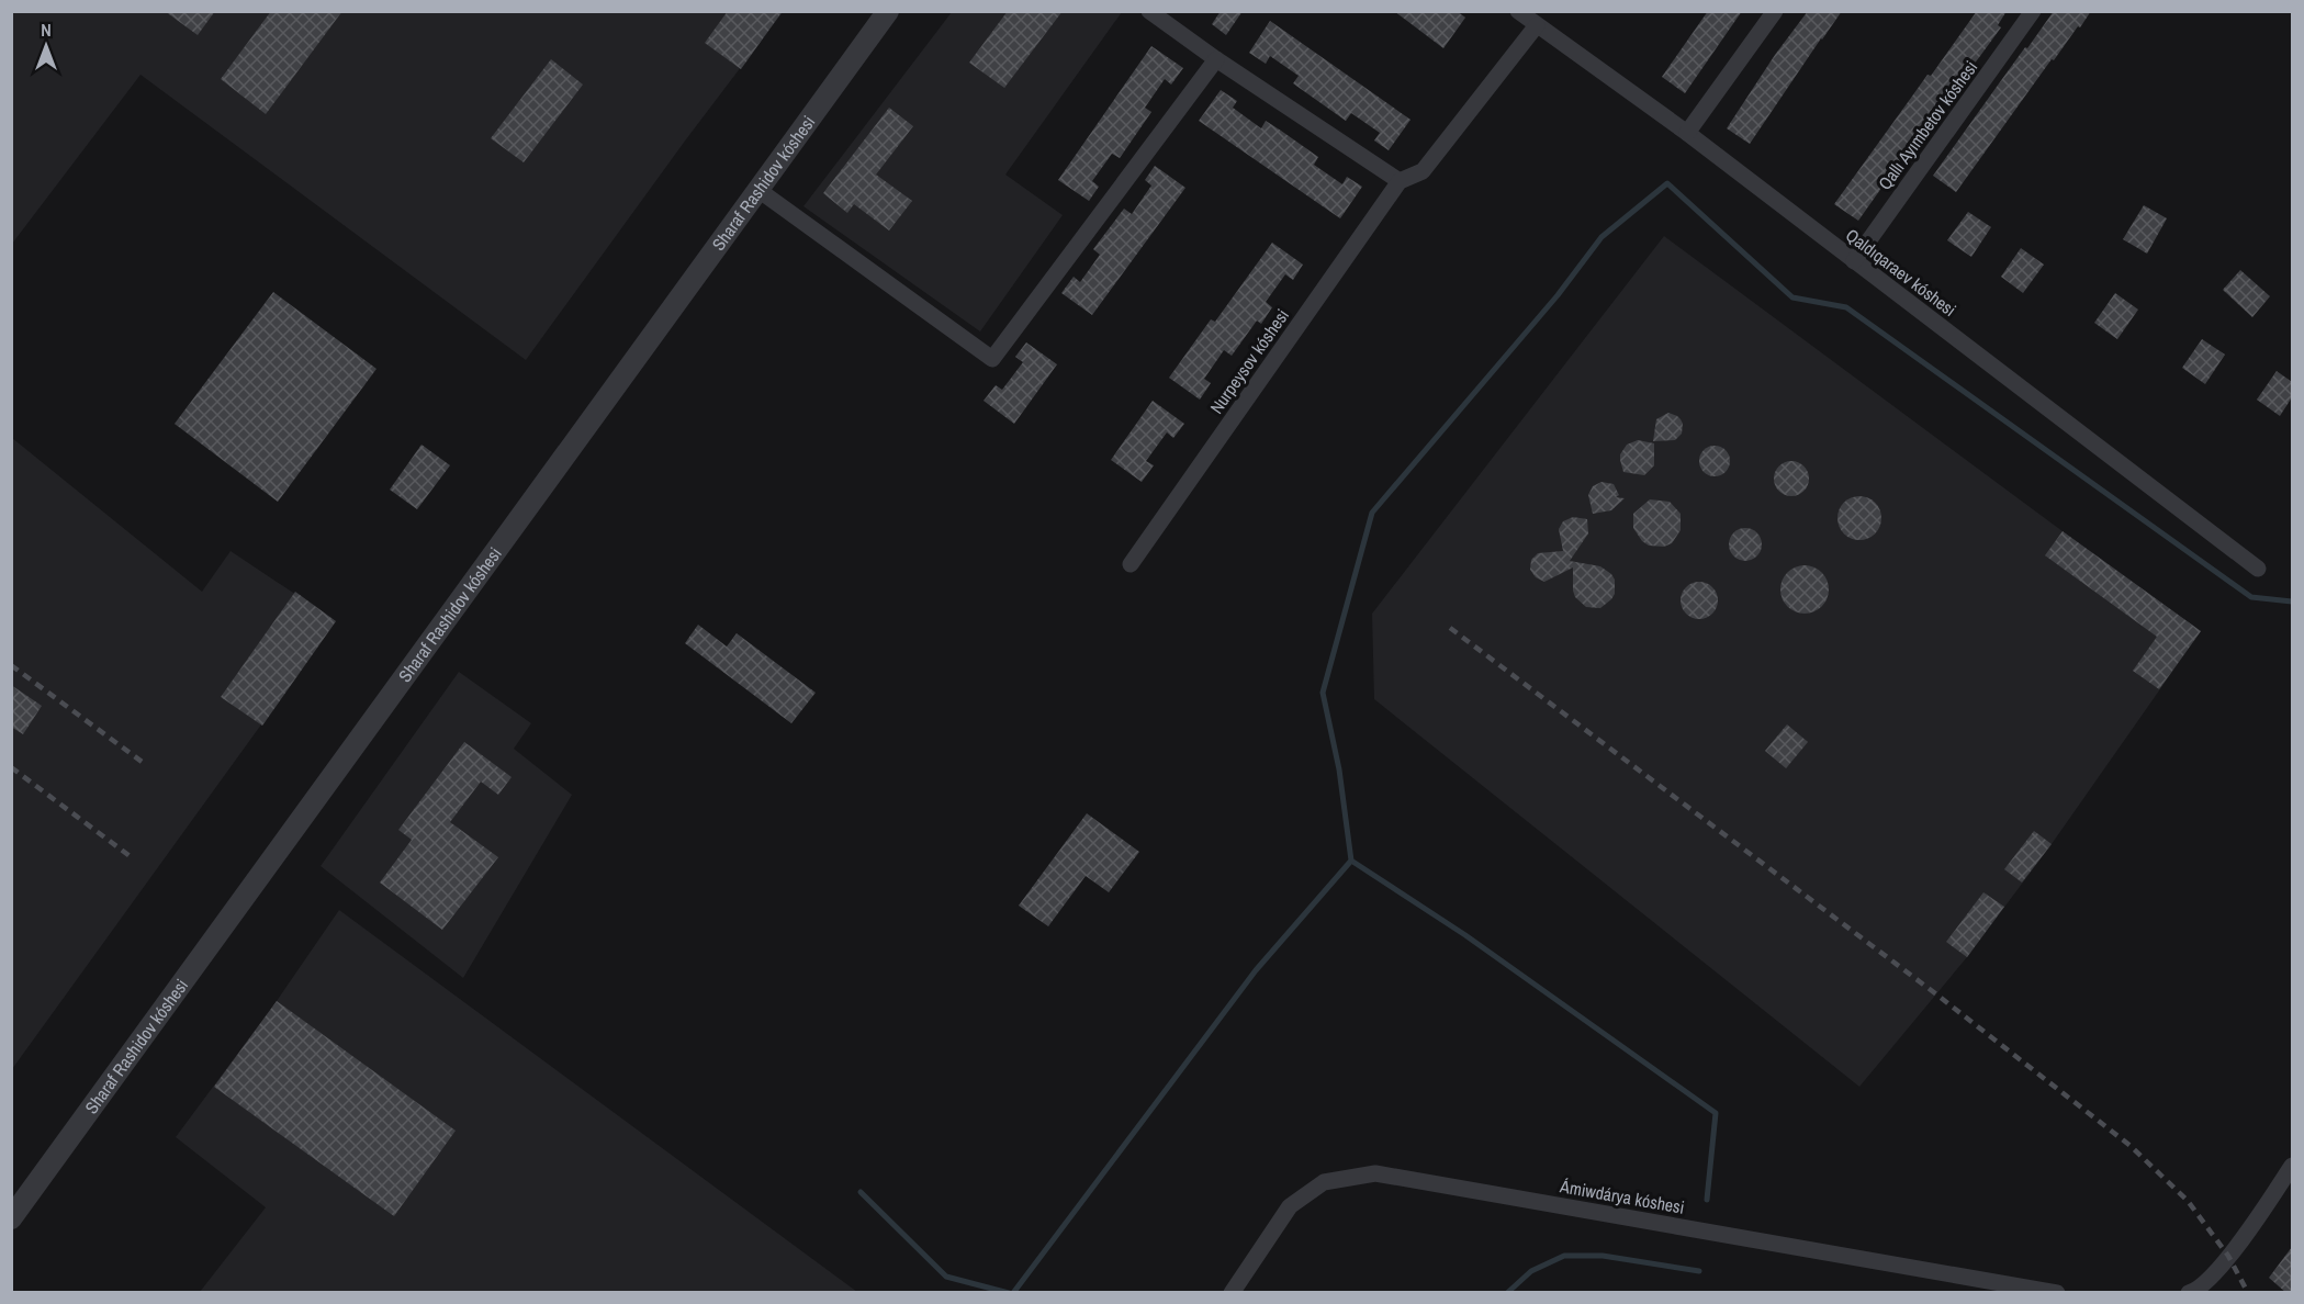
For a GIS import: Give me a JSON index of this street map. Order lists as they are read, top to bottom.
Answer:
{
  "streets": {
    "street": [
      "Qallı Ayımbetov kóshesi",
      "Sharaf Rashidov kóshesi",
      "Qaldıqaraev kóshesi",
      "Nurpeysov kóshesi",
      "Ámiwdárya kóshesi"
    ]
  },
  "crossings": [
    ["Qallı Ayımbetov kóshesi", "Qaldıqaraev kóshesi"],
    ["Qaldıqaraev kóshesi", "Nurpeysov kóshesi"]
  ],
  "north": "top"
}
